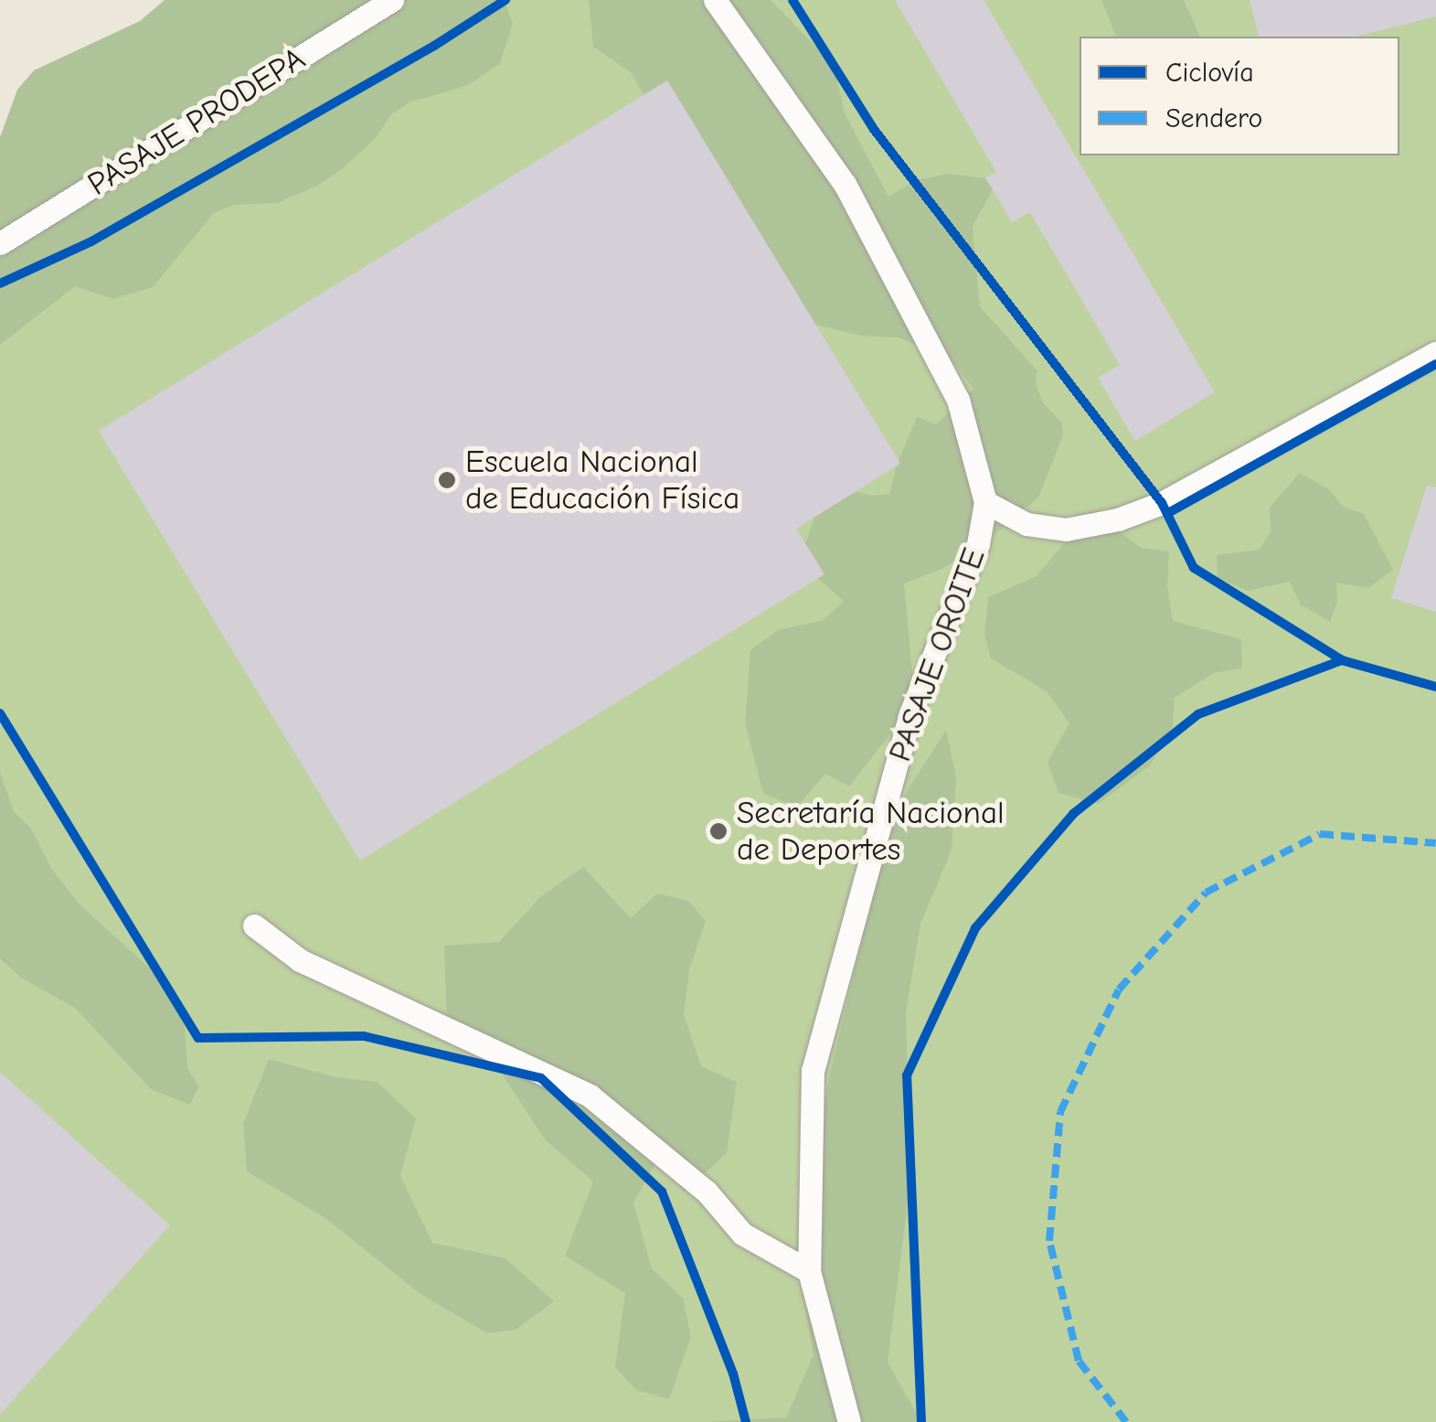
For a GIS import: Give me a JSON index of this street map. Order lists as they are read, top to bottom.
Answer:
{
  "streets": {
    "lane": ["PASAJE PRODEPA", "PASAJE OROITE"]
  },
  "places": ["Escuela Nacional de Educación Física", "Secretaría Nacional de Deportes"],
  "legend": ["Ciclovía", "Sendero"]
}
